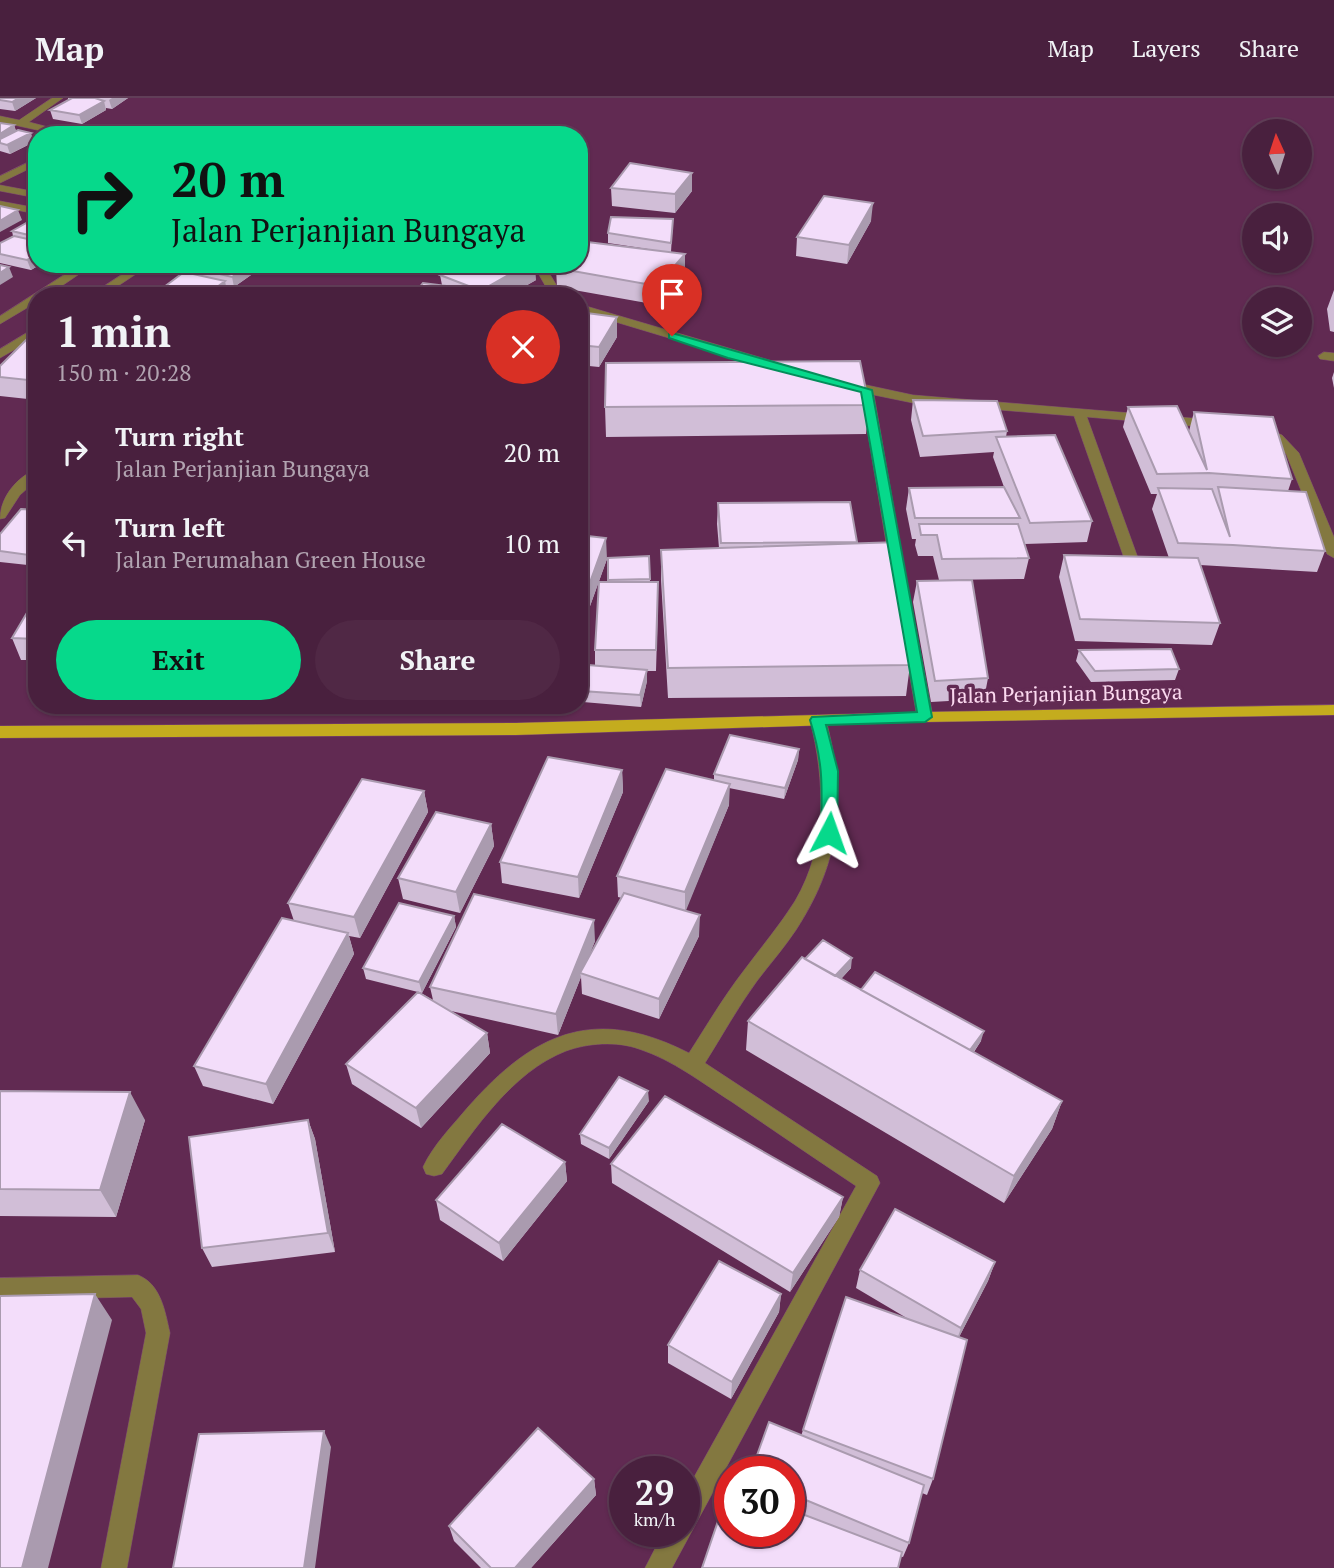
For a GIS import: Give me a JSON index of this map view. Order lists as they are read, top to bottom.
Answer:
{
  "streets": {
    "main road": ["Jalan Perjanjian Bungaya"]
  },
  "north": "top",
  "page": {
    "header": "Map",
    "nav": ["Map", "Layers", "Share"],
    "turn": ["20 m", "Jalan Perjanjian Bungaya"],
    "heading": ["1 min", "150 m · 20:28"],
    "list": [
      {
        "name": "Turn right",
        "note": "Jalan Perjanjian Bungaya",
        "value": "20 m"
      },
      {
        "name": "Turn left",
        "note": "Jalan Perumahan Green House",
        "value": "10 m"
      }
    ],
    "buttons": ["Exit", "Share"],
    "speed": "29 km/h",
    "limit": "30"
  }
}
